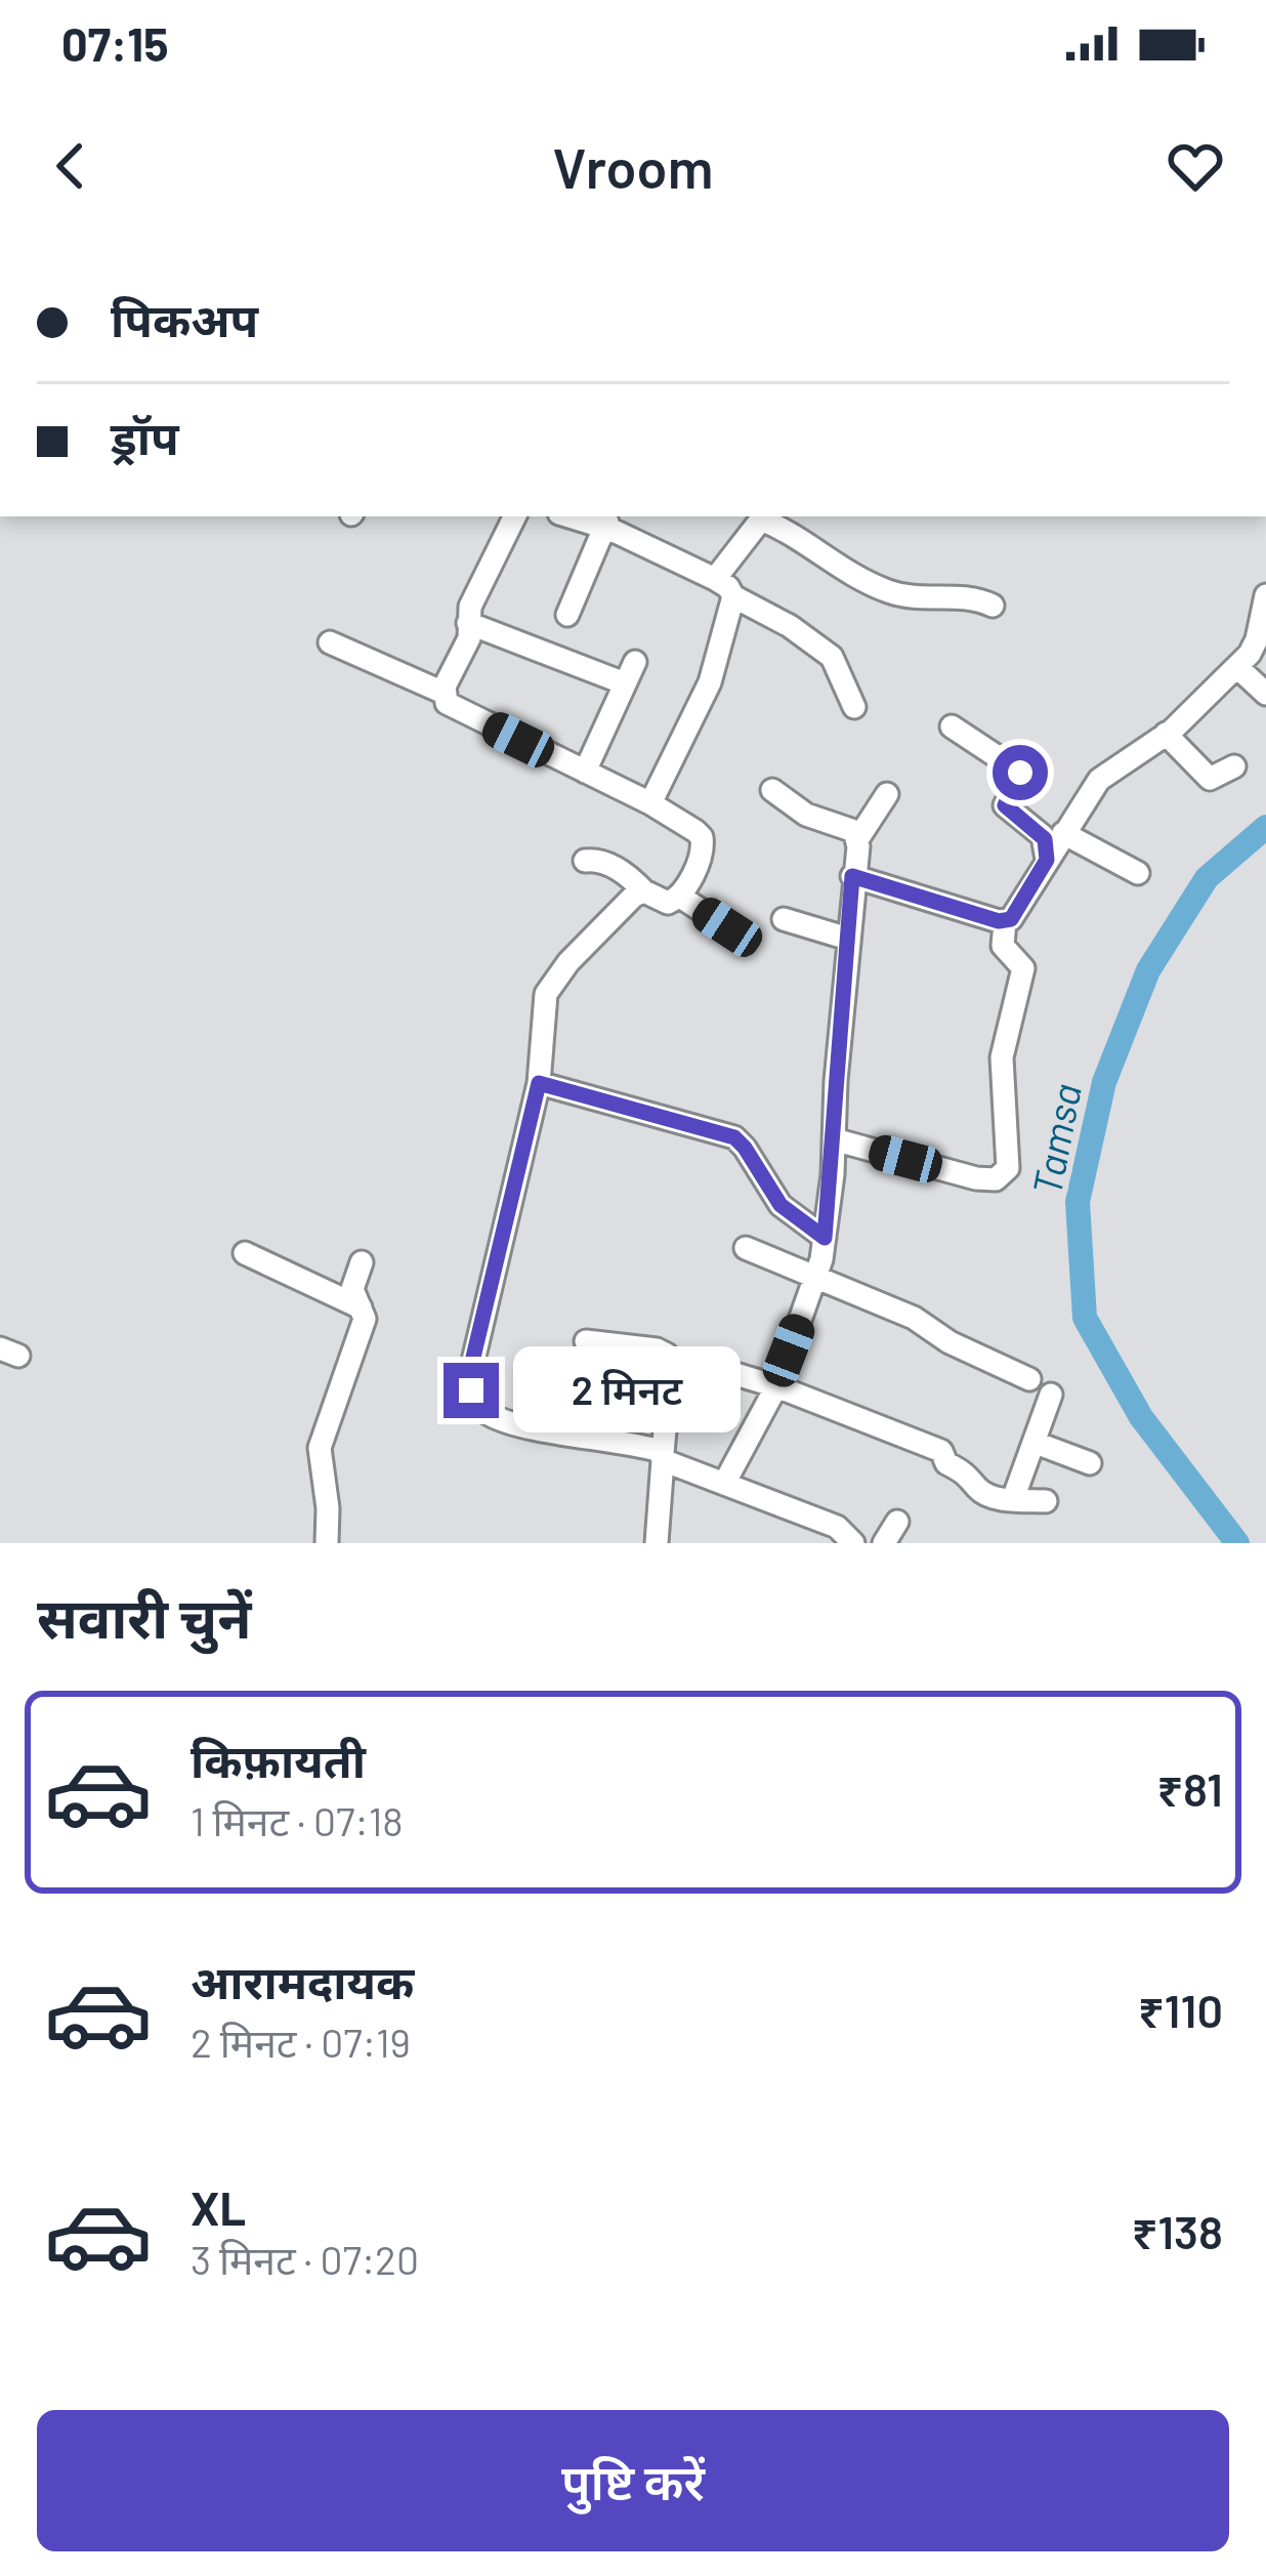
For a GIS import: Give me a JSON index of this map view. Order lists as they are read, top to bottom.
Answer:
{
  "water": ["Tamsa"],
  "page": {
    "status": "07:15",
    "header": "Vroom",
    "banner": ["पिकअप", "ड्रॉप"],
    "bubble": "2 मिनट",
    "heading": "सवारी चुनें",
    "list": [
      {
        "name": "किफ़ायती",
        "note": "1 मिनट · 07:18",
        "value": "₹81"
      },
      {
        "name": "आरामदायक",
        "note": "2 मिनट · 07:19",
        "value": "₹110"
      },
      {
        "name": "XL",
        "note": "3 मिनट · 07:20",
        "value": "₹138"
      }
    ],
    "buttons": "पुष्टि करें"
  }
}
